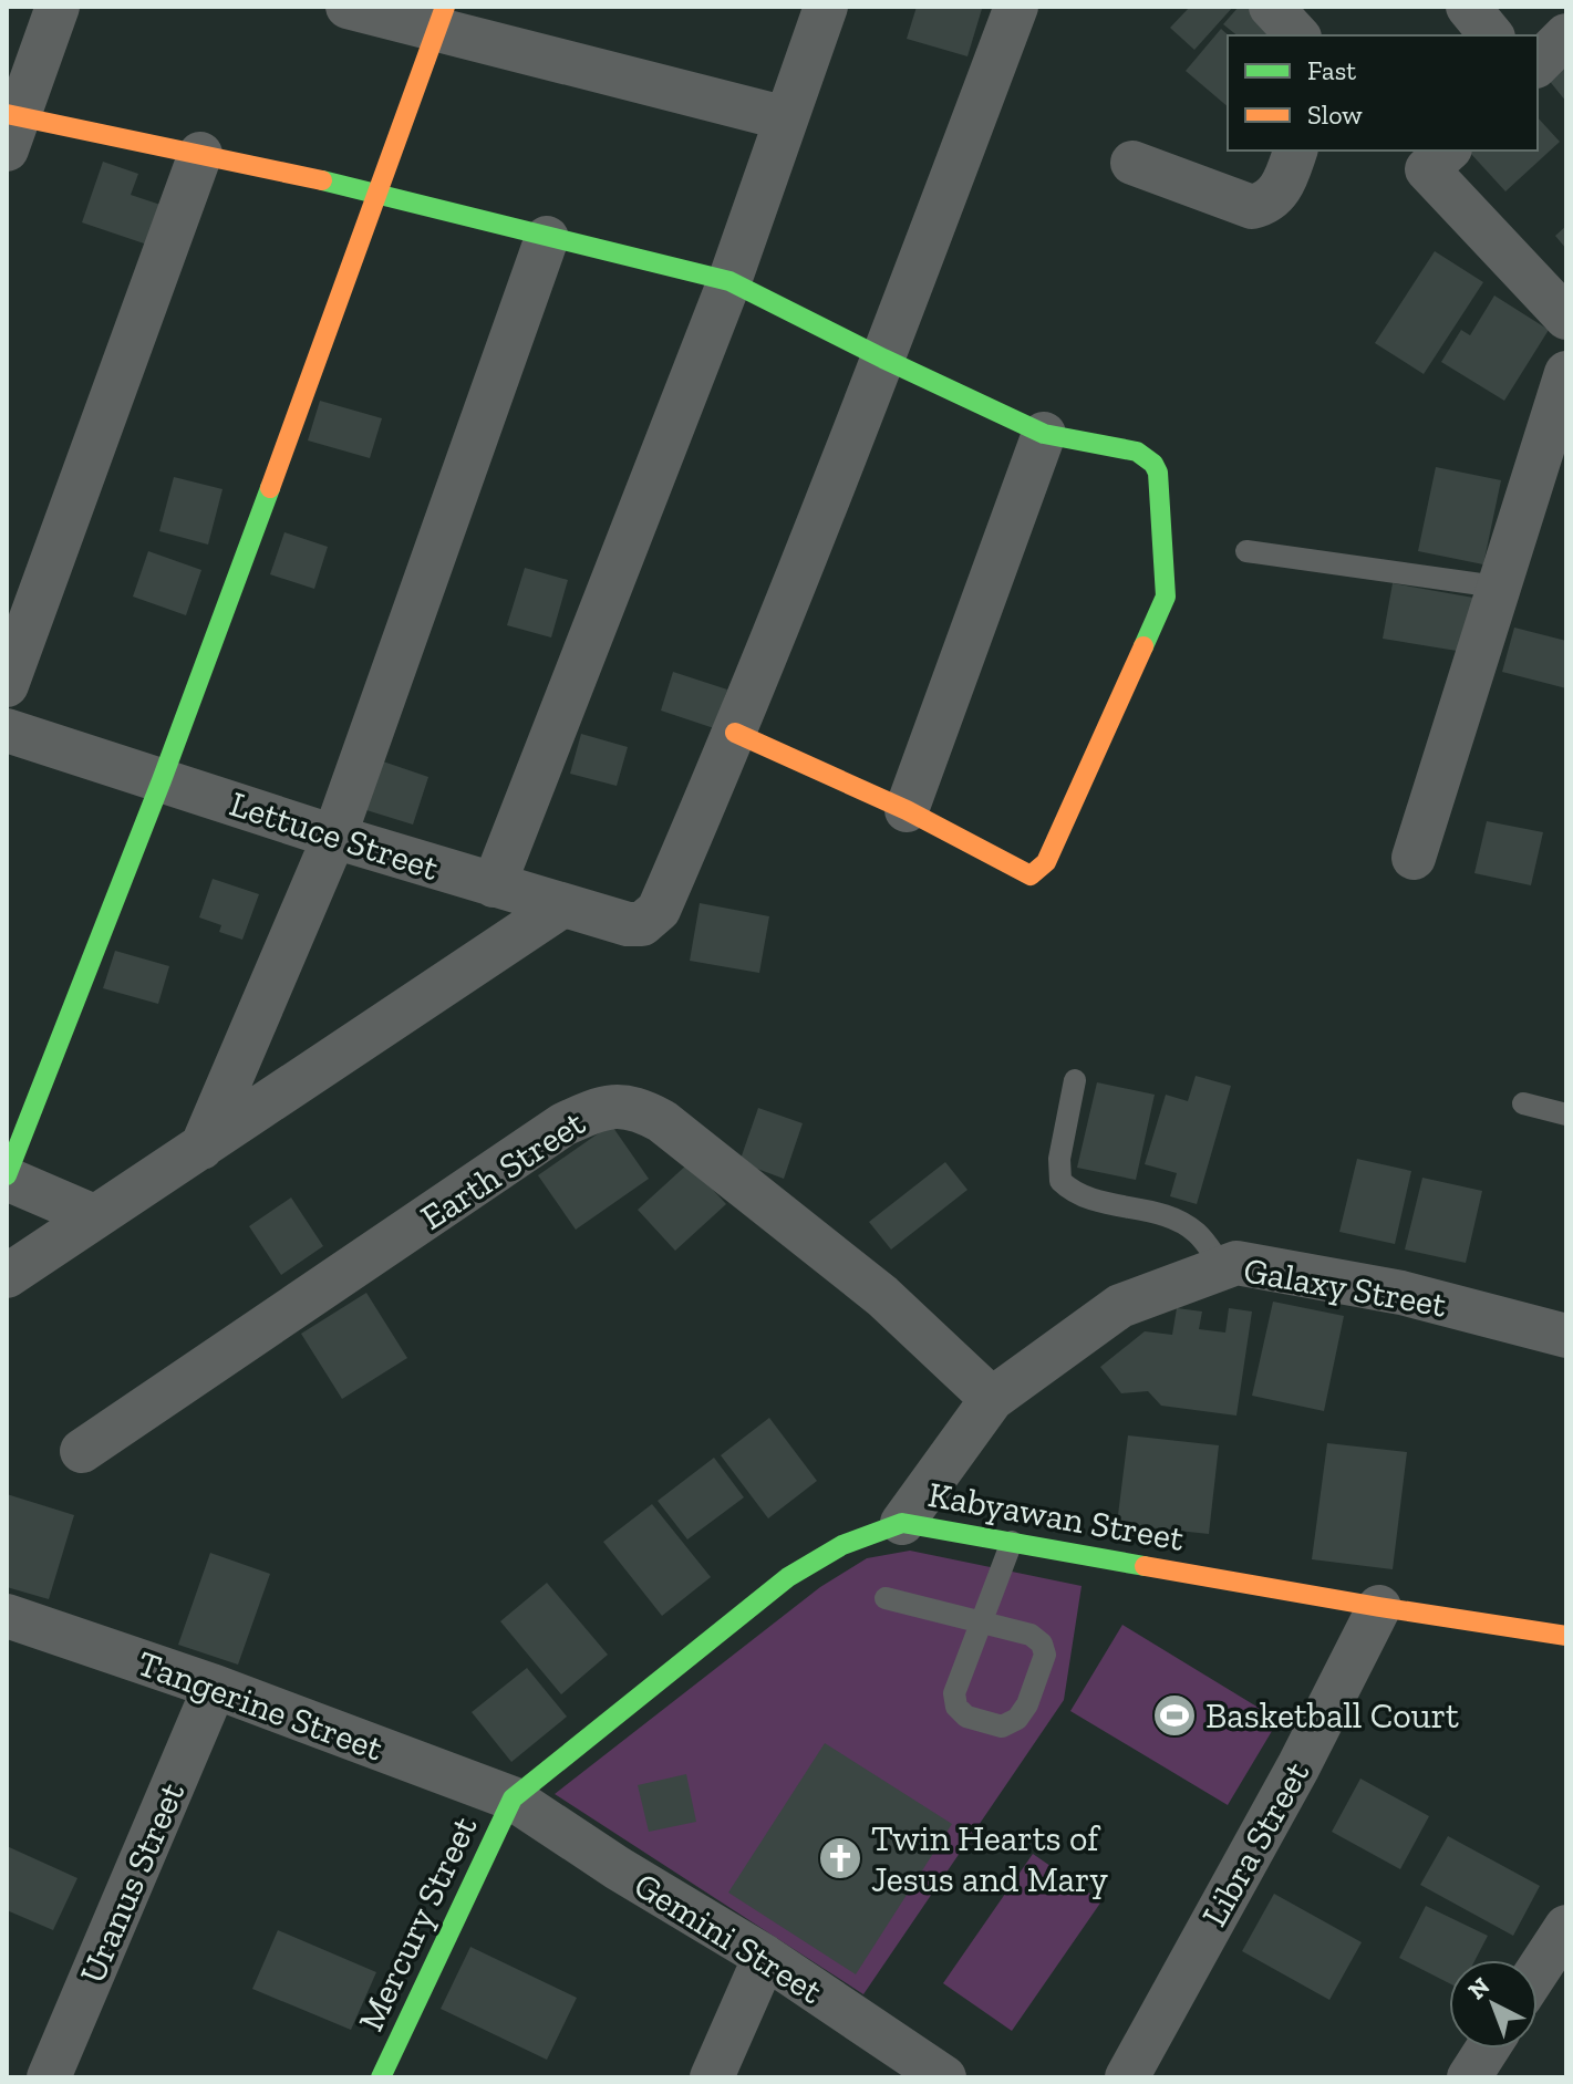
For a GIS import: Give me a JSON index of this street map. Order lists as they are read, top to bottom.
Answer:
{
  "streets": {
    "street": [
      "Lettuce Street",
      "Earth Street",
      "Galaxy Street",
      "Kabyawan Street",
      "Tangerine Street",
      "Libra Street",
      "Uranus Street",
      "Mercury Street",
      "Gemini Street"
    ]
  },
  "crossings": [
    ["Earth Street", "Galaxy Street"],
    ["Galaxy Street", "Kabyawan Street"],
    ["Kabyawan Street", "Tangerine Street"],
    ["Kabyawan Street", "Libra Street"],
    ["Kabyawan Street", "Mercury Street"],
    ["Kabyawan Street", "Gemini Street"],
    ["Tangerine Street", "Uranus Street"],
    ["Tangerine Street", "Mercury Street"],
    ["Tangerine Street", "Gemini Street"],
    ["Mercury Street", "Gemini Street"]
  ],
  "places": {
    "sports": ["Basketball Court"],
    "church": ["Twin Hearts of Jesus and Mary"]
  },
  "legend": ["Fast", "Slow"],
  "north": "top left"
}
